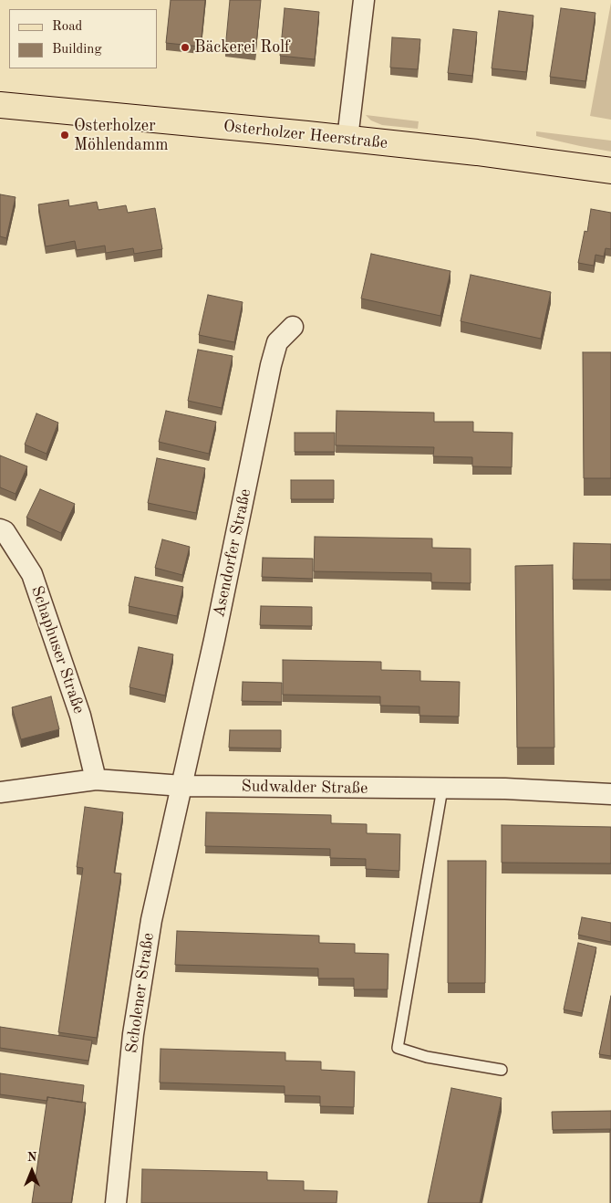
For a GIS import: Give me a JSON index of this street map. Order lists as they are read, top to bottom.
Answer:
{
  "streets": {
    "main road": ["Osterholzer Heerstraße"],
    "street": [
      "Asendorfer Straße",
      "Schaphuser Straße",
      "Sudwalder Straße",
      "Scholener Straße"
    ]
  },
  "crossings": [
    ["Asendorfer Straße", "Sudwalder Straße"],
    ["Asendorfer Straße", "Scholener Straße"],
    ["Schaphuser Straße", "Sudwalder Straße"],
    ["Sudwalder Straße", "Scholener Straße"]
  ],
  "places": ["Bäckerei Rolf", "Osterholzer Möhlendamm"],
  "legend": ["Road", "Building"],
  "north": "top"
}
